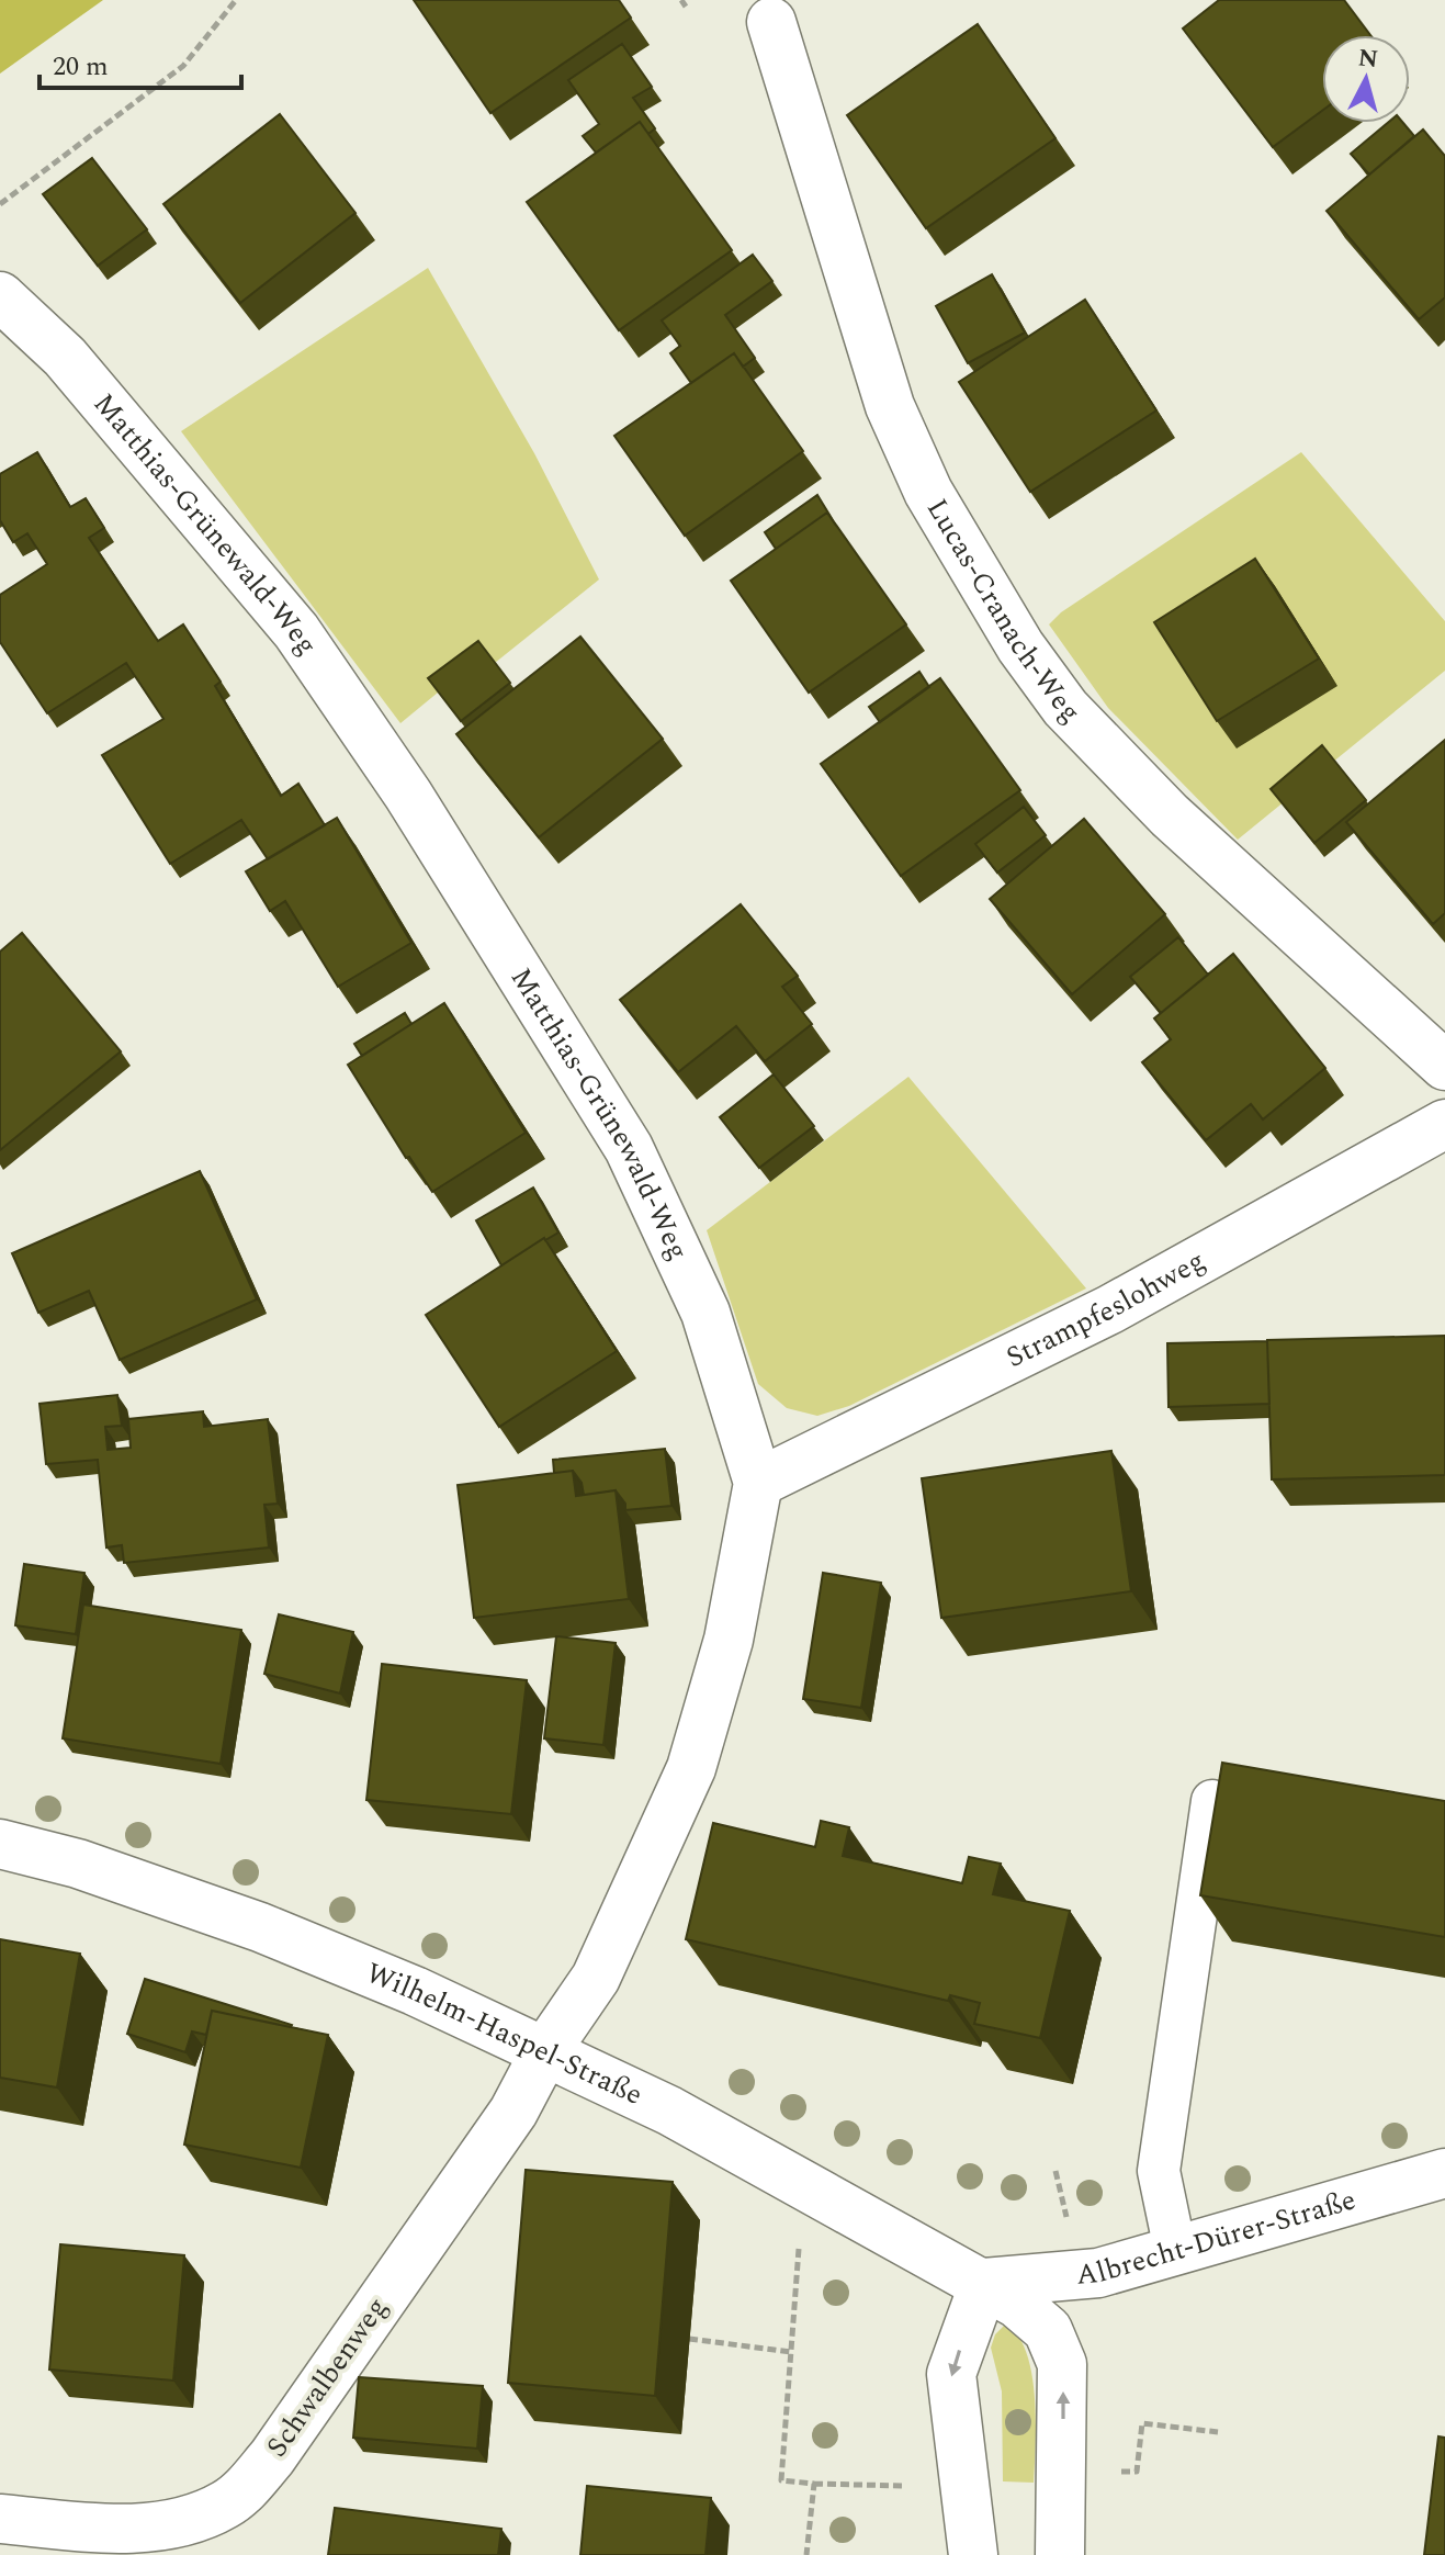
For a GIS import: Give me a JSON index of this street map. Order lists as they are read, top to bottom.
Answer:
{
  "streets": {
    "street": [
      "Matthias-Grünewald-Weg",
      "Lucas-Cranach-Weg",
      "Strampfeslohweg",
      "Wilhelm-Haspel-Straße",
      "Albrecht-Dürer-Straße",
      "Schwalbenweg"
    ]
  },
  "crossings": [
    ["Matthias-Grünewald-Weg", "Strampfeslohweg"],
    ["Matthias-Grünewald-Weg", "Wilhelm-Haspel-Straße"],
    ["Matthias-Grünewald-Weg", "Schwalbenweg"],
    ["Wilhelm-Haspel-Straße", "Albrecht-Dürer-Straße"],
    ["Wilhelm-Haspel-Straße", "Schwalbenweg"]
  ],
  "scale_bar": "20 m",
  "north": "top"
}
